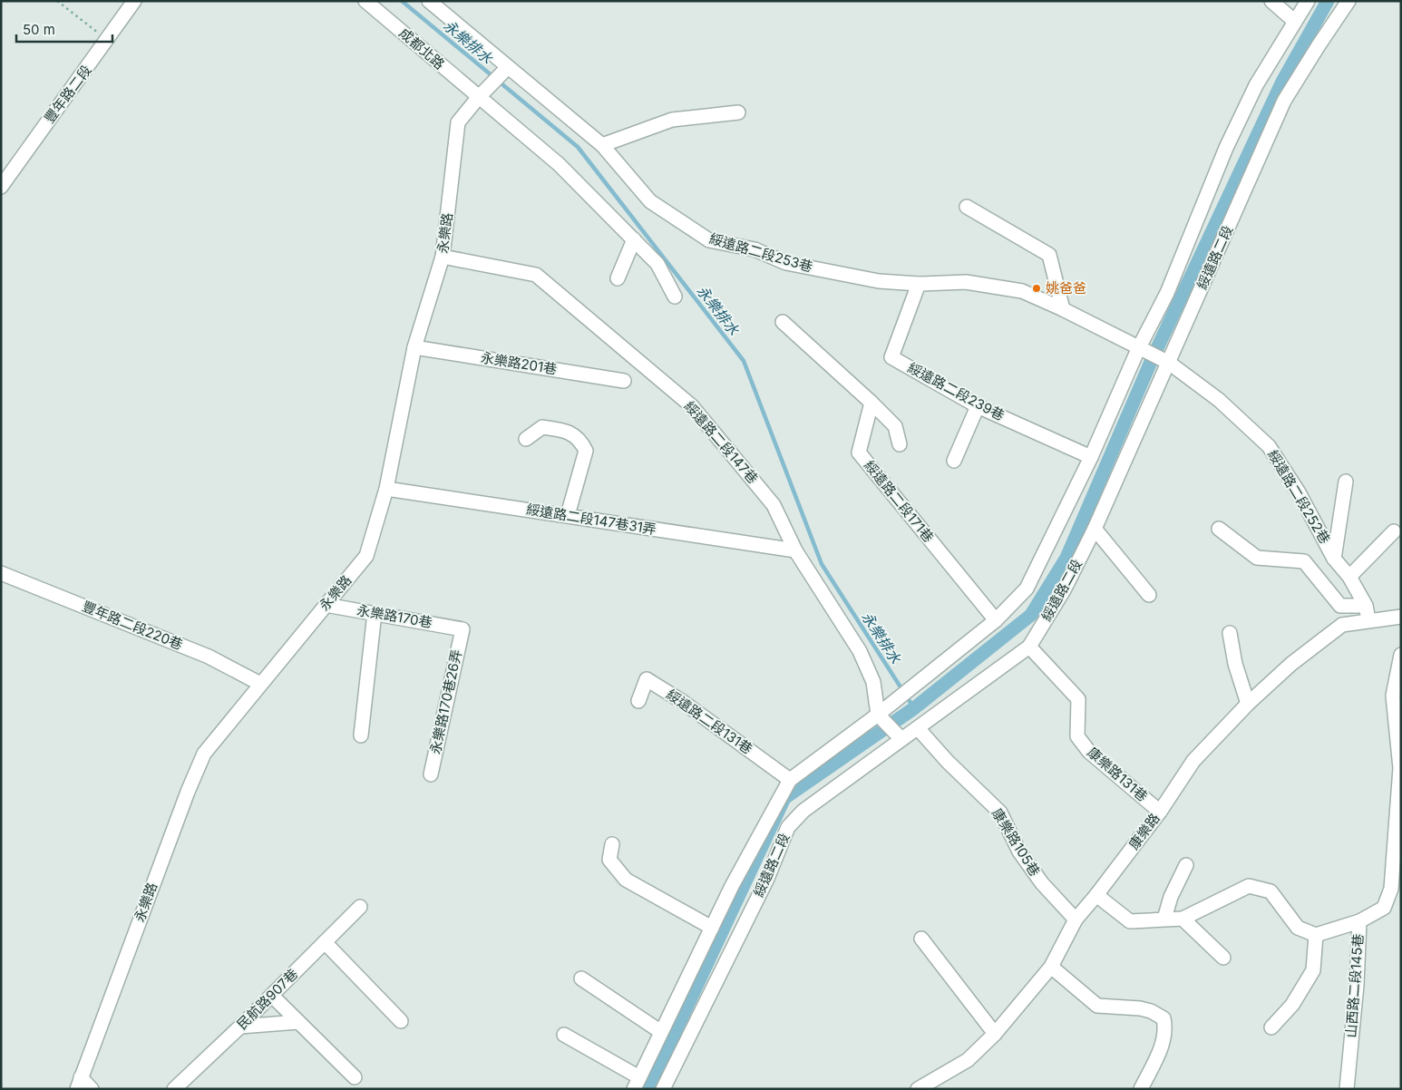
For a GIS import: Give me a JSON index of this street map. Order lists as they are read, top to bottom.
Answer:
{
  "streets": {
    "street": [
      "成都北路",
      "豐年路二段",
      "永樂路",
      "綏遠路二段253巷",
      "綏遠路二段",
      "永樂路201巷",
      "綏遠路二段239巷",
      "綏遠路二段147巷",
      "綏遠路二段252巷",
      "綏遠路二段171巷",
      "綏遠路二段147巷31弄",
      "永樂路170巷",
      "豐年路二段220巷",
      "永樂路170巷26弄",
      "綏遠路二段131巷",
      "康樂路131巷",
      "康樂路",
      "康樂路105巷",
      "山西路二段145巷",
      "民航路907巷"
    ]
  },
  "crossings": [
    ["成都北路", "永樂路"],
    ["永樂路", "綏遠路二段253巷"],
    ["永樂路", "永樂路201巷"],
    ["永樂路", "綏遠路二段147巷"],
    ["永樂路", "綏遠路二段147巷31弄"],
    ["永樂路", "永樂路170巷"],
    ["永樂路", "豐年路二段220巷"],
    ["綏遠路二段253巷", "綏遠路二段"],
    ["綏遠路二段253巷", "綏遠路二段239巷"],
    ["綏遠路二段253巷", "綏遠路二段252巷"],
    ["綏遠路二段", "綏遠路二段239巷"],
    ["綏遠路二段", "綏遠路二段147巷"],
    ["綏遠路二段", "綏遠路二段252巷"],
    ["綏遠路二段", "綏遠路二段171巷"],
    ["綏遠路二段", "綏遠路二段131巷"],
    ["綏遠路二段", "康樂路131巷"],
    ["綏遠路二段", "康樂路105巷"],
    ["綏遠路二段147巷", "綏遠路二段147巷31弄"],
    ["綏遠路二段252巷", "康樂路"],
    ["永樂路170巷", "永樂路170巷26弄"],
    ["康樂路131巷", "康樂路"],
    ["康樂路", "康樂路105巷"]
  ],
  "water": ["永樂排水"],
  "places": ["姚爸爸"],
  "scale_bar": "50 m"
}
